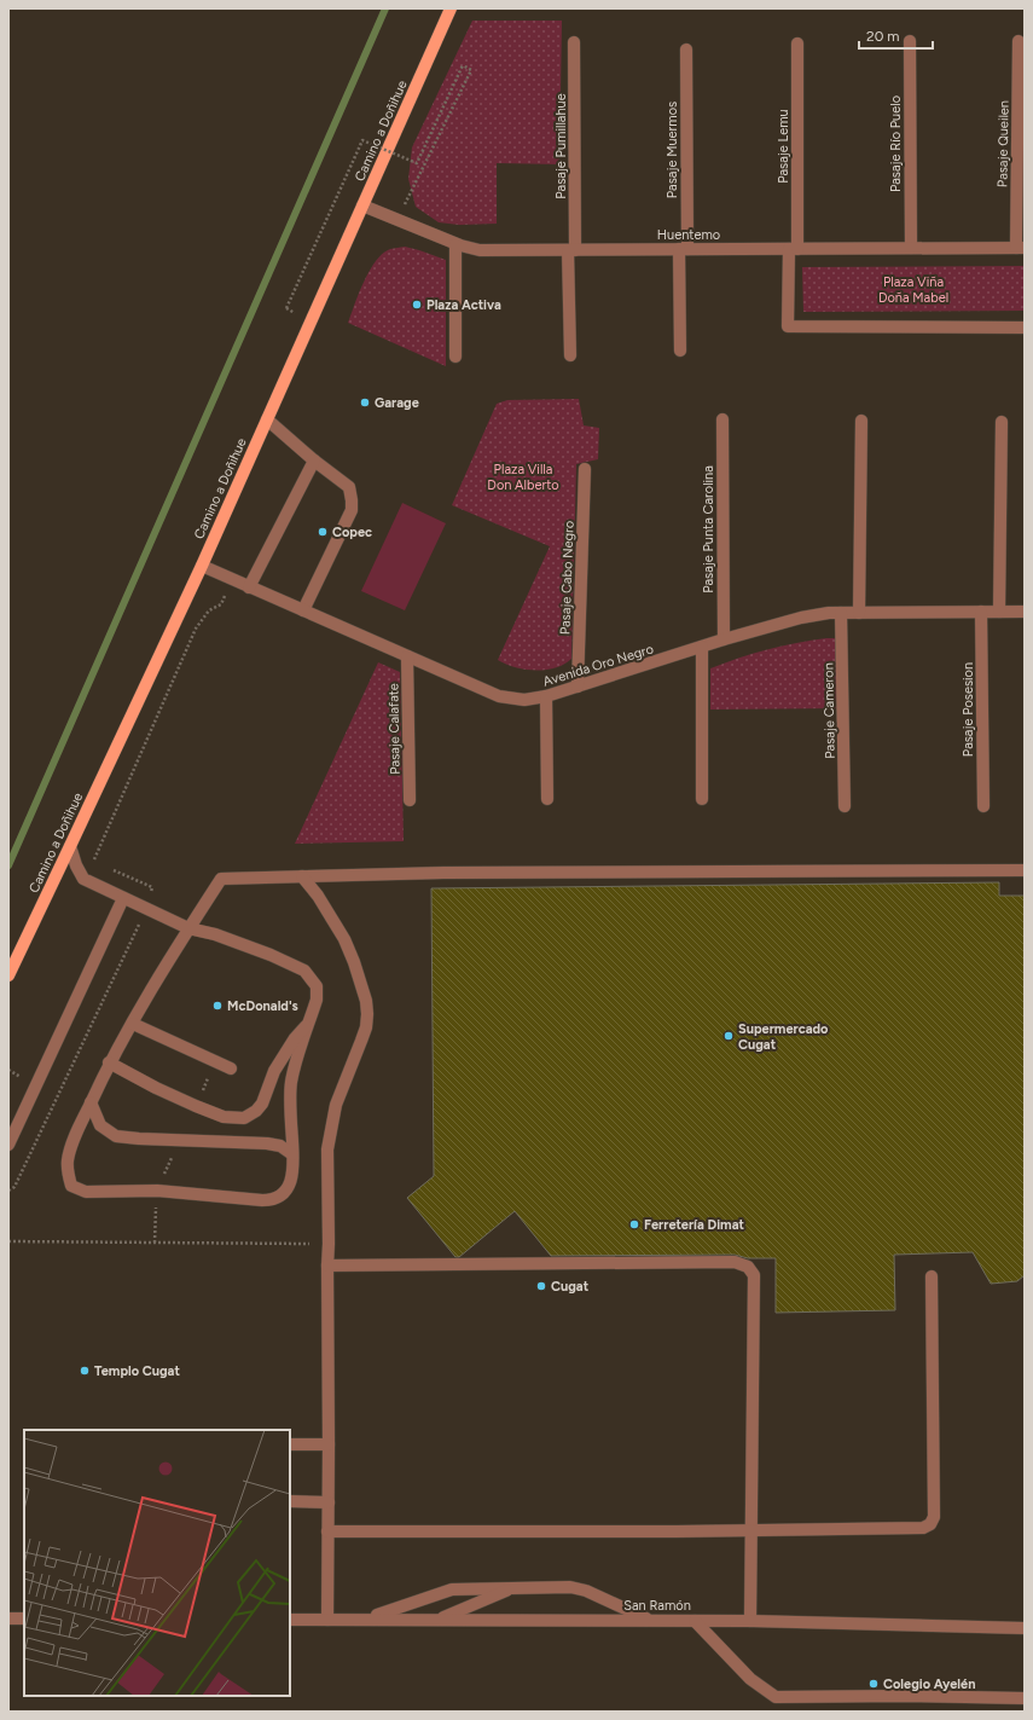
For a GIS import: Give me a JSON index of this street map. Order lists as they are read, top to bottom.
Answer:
{
  "streets": {
    "main road": ["Camino a Doñihue"],
    "street": [
      "Pasaje Río Puelo",
      "Pasaje Queilen",
      "Pasaje Pumillahue",
      "Pasaje Lemu",
      "Pasaje Muermos",
      "Huentemo",
      "Pasaje Punta Carolina",
      "Pasaje Cabo Negro",
      "Avenida Oro Negro",
      "Pasaje Posesion",
      "Pasaje Cameron",
      "Pasaje Calafate",
      "San Ramón"
    ]
  },
  "crossings": [
    ["Camino a Doñihue", "Huentemo"],
    ["Camino a Doñihue", "Avenida Oro Negro"],
    ["Pasaje Río Puelo", "Huentemo"],
    ["Pasaje Queilen", "Huentemo"],
    ["Pasaje Pumillahue", "Huentemo"],
    ["Pasaje Lemu", "Huentemo"],
    ["Pasaje Muermos", "Huentemo"],
    ["Pasaje Punta Carolina", "Avenida Oro Negro"],
    ["Pasaje Cabo Negro", "Avenida Oro Negro"],
    ["Avenida Oro Negro", "Pasaje Posesion"],
    ["Avenida Oro Negro", "Pasaje Cameron"],
    ["Avenida Oro Negro", "Pasaje Calafate"]
  ],
  "parks": ["Plaza Viña Doña Mabel", "Plaza Villa Don Alberto"],
  "places": [
    "Plaza Activa",
    "Garage",
    "Copec",
    "McDonald's",
    "Supermercado Cugat",
    "Ferretería Dimat",
    "Cugat",
    "Templo Cugat",
    "Colegio Ayelén"
  ],
  "scale_bar": "20 m"
}
